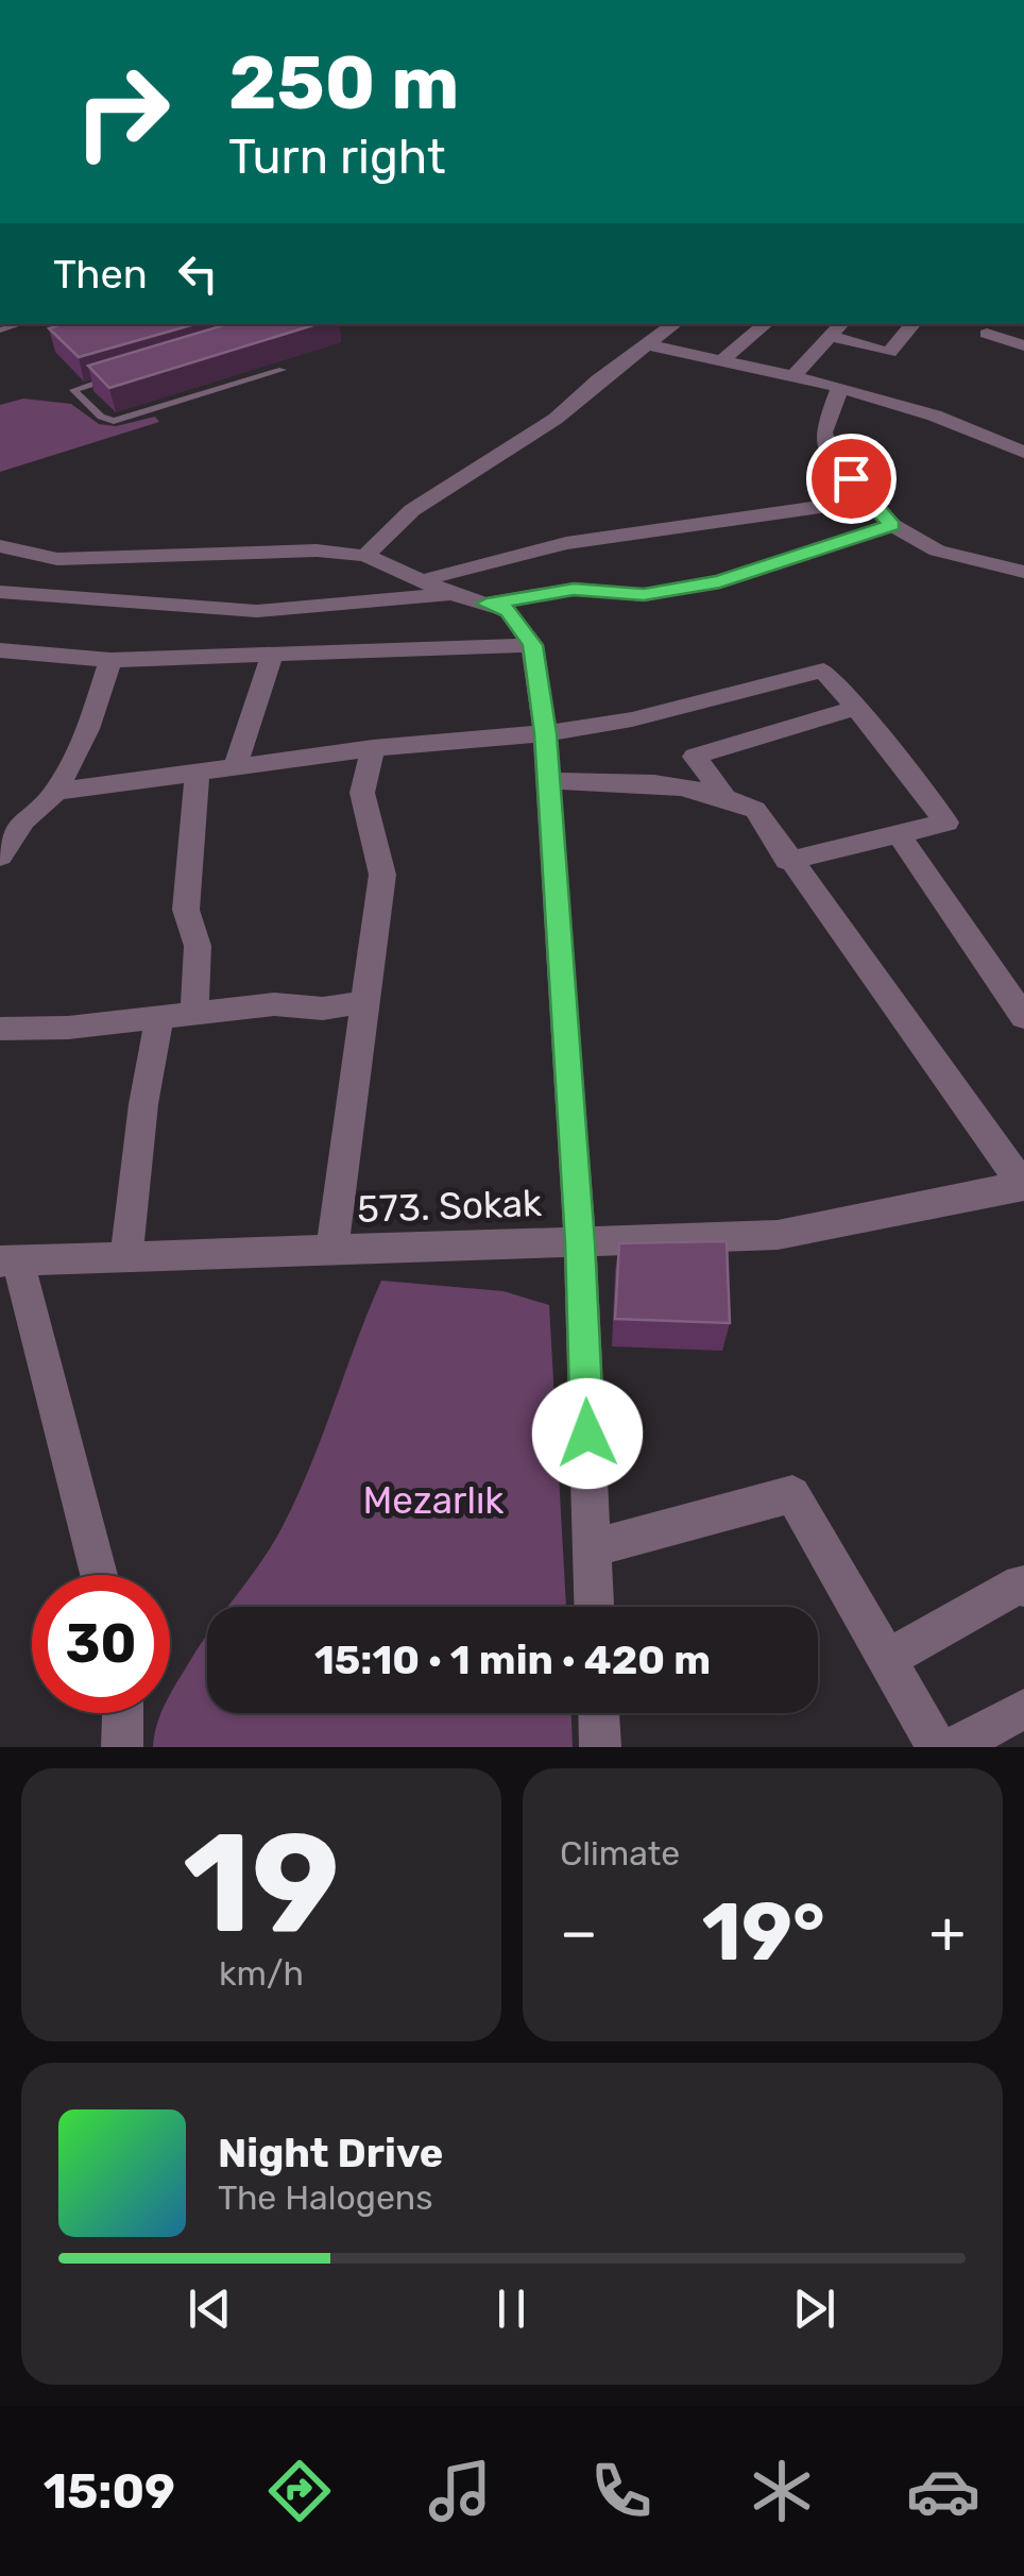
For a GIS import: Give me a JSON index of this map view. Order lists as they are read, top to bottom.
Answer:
{
  "streets": {
    "street": ["573. Sokak"]
  },
  "parks": ["Mezarlık"],
  "page": {
    "turn": ["250 m", "Turn right"],
    "then": "Then",
    "limit": "30",
    "trip": "15:10 · 1 min · 420 m",
    "tile": [
      ["19", "km/h"],
      "Climate"
    ],
    "heat": ["−", "19°", "+"],
    "song": ["Night Drive", "The Halogens"],
    "tabs": "15:09"
  }
}
